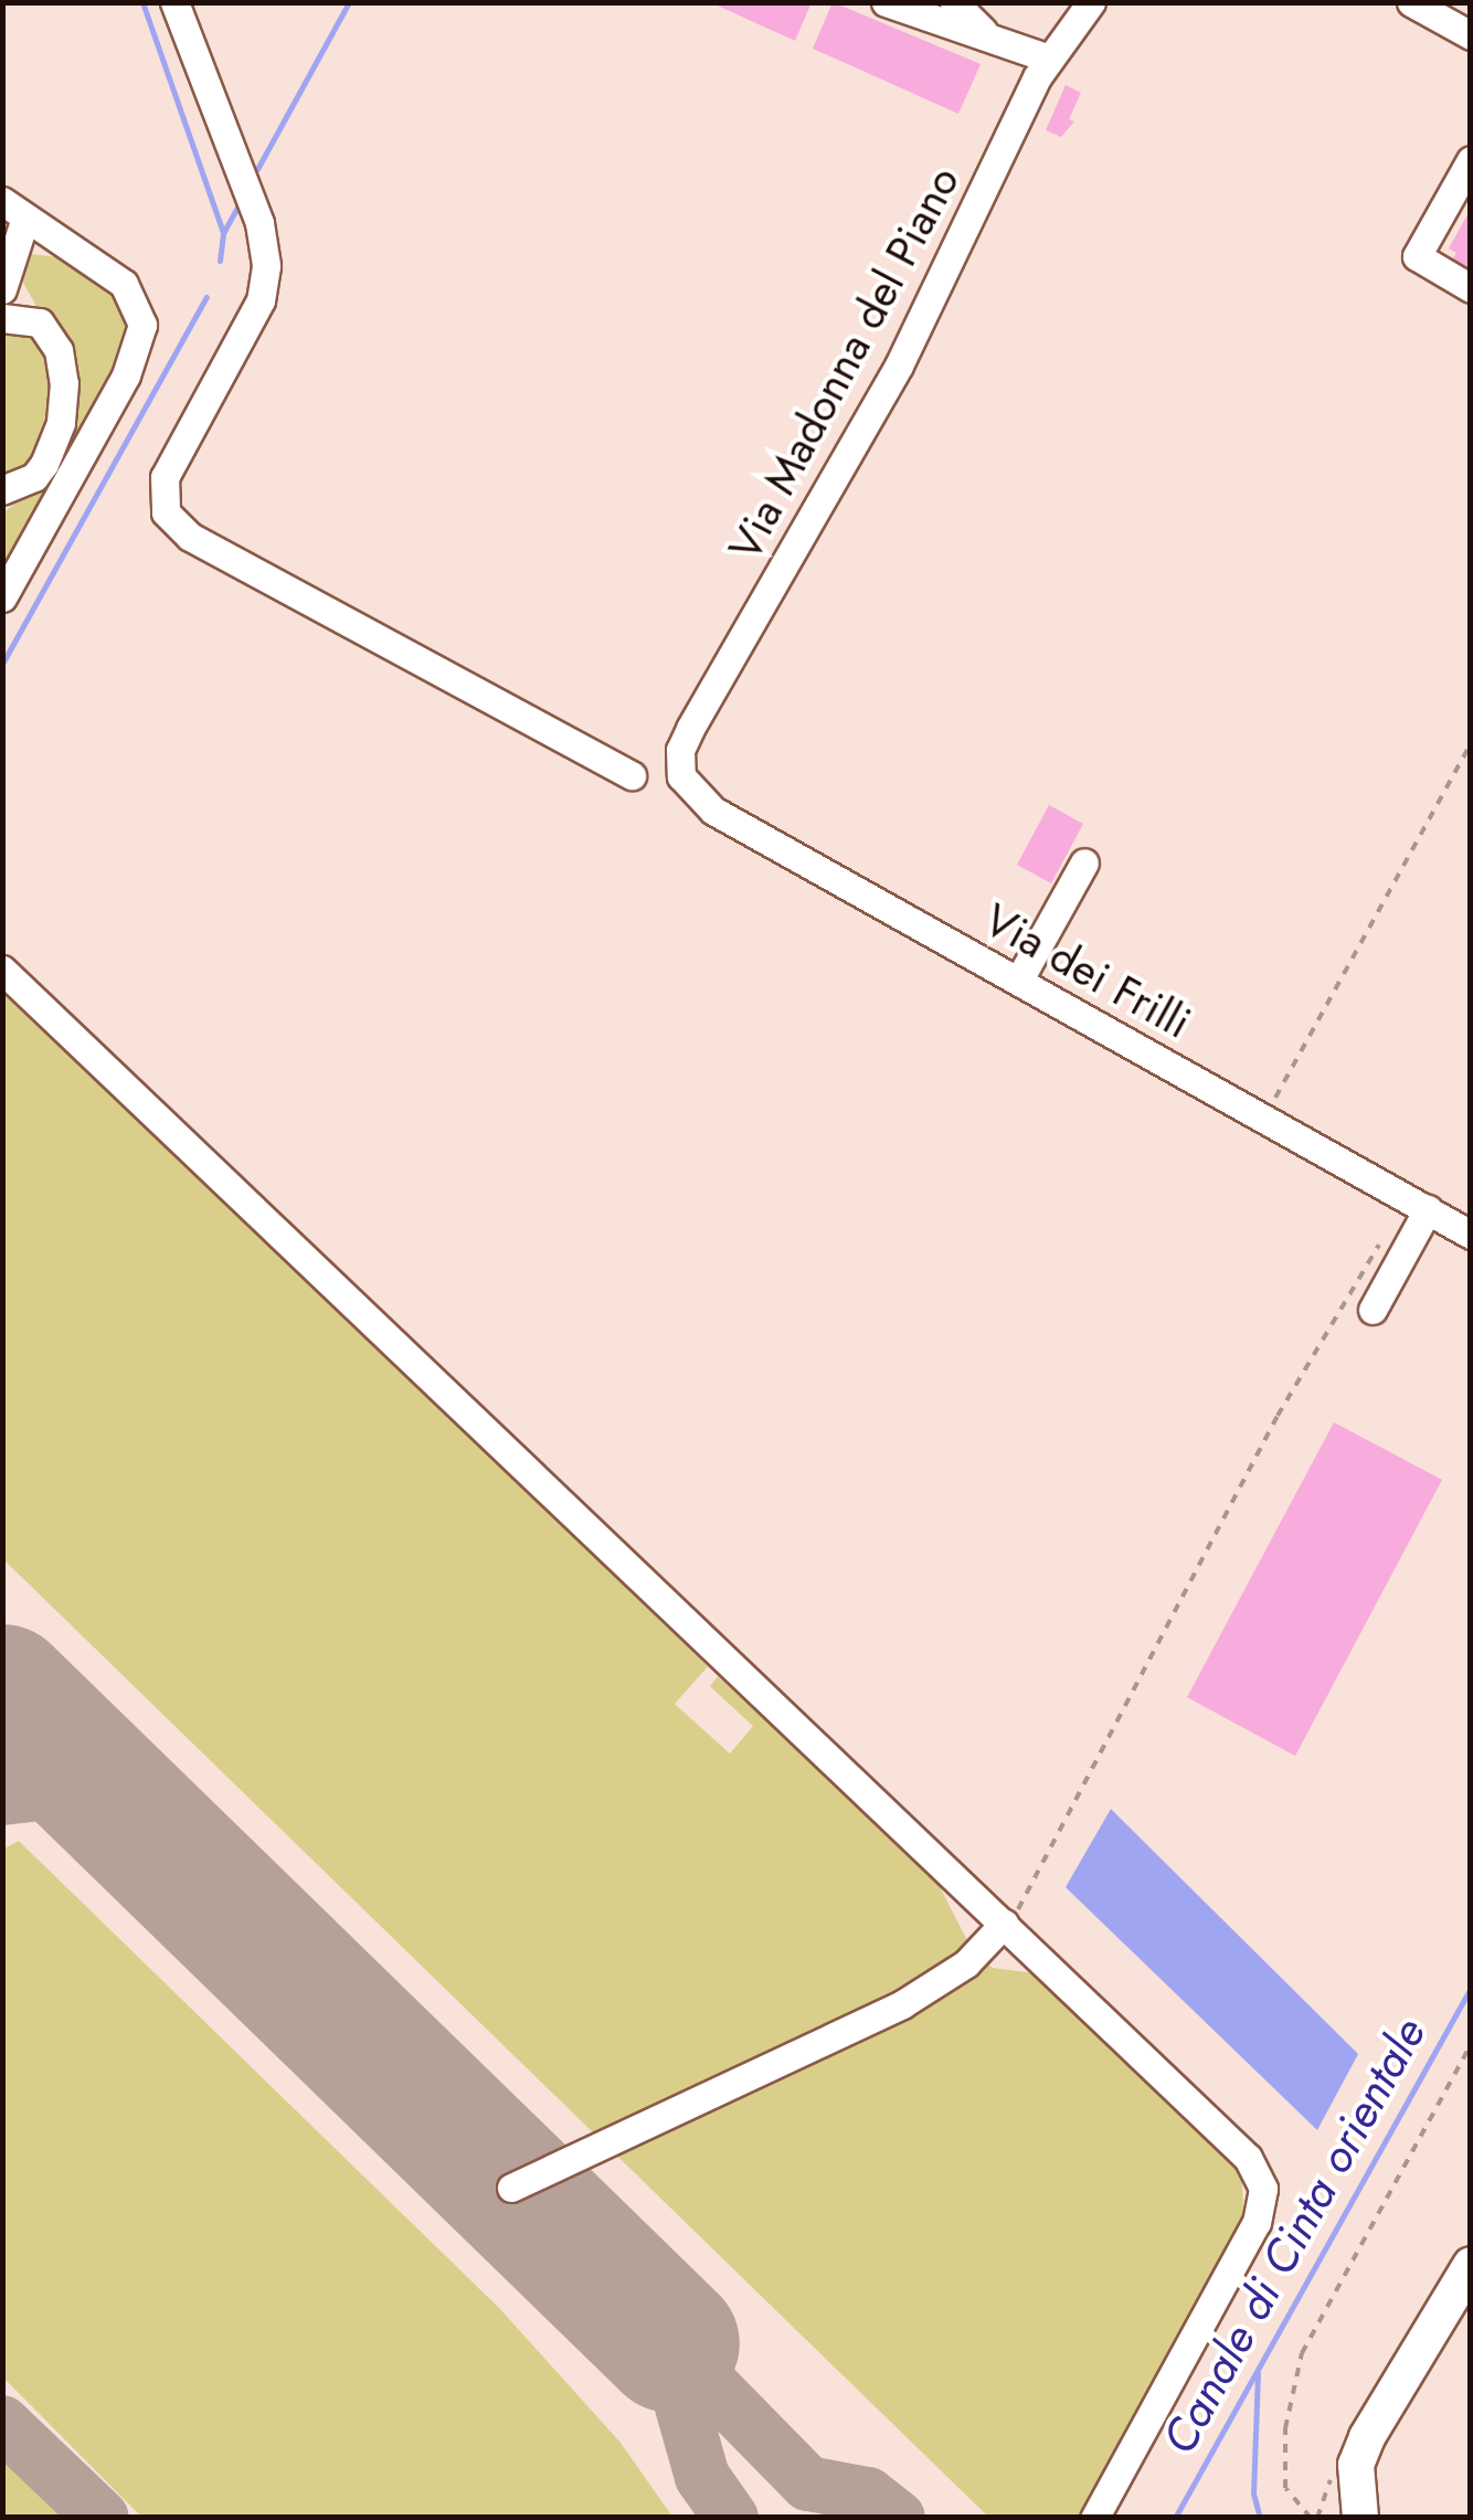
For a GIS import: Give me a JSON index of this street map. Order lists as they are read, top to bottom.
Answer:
{
  "streets": {
    "street": ["Via Madonna del Piano", "Via dei Frilli"]
  },
  "crossings": [
    ["Via Madonna del Piano", "Via dei Frilli"]
  ],
  "water": ["Canale di Cinta orientale"]
}
